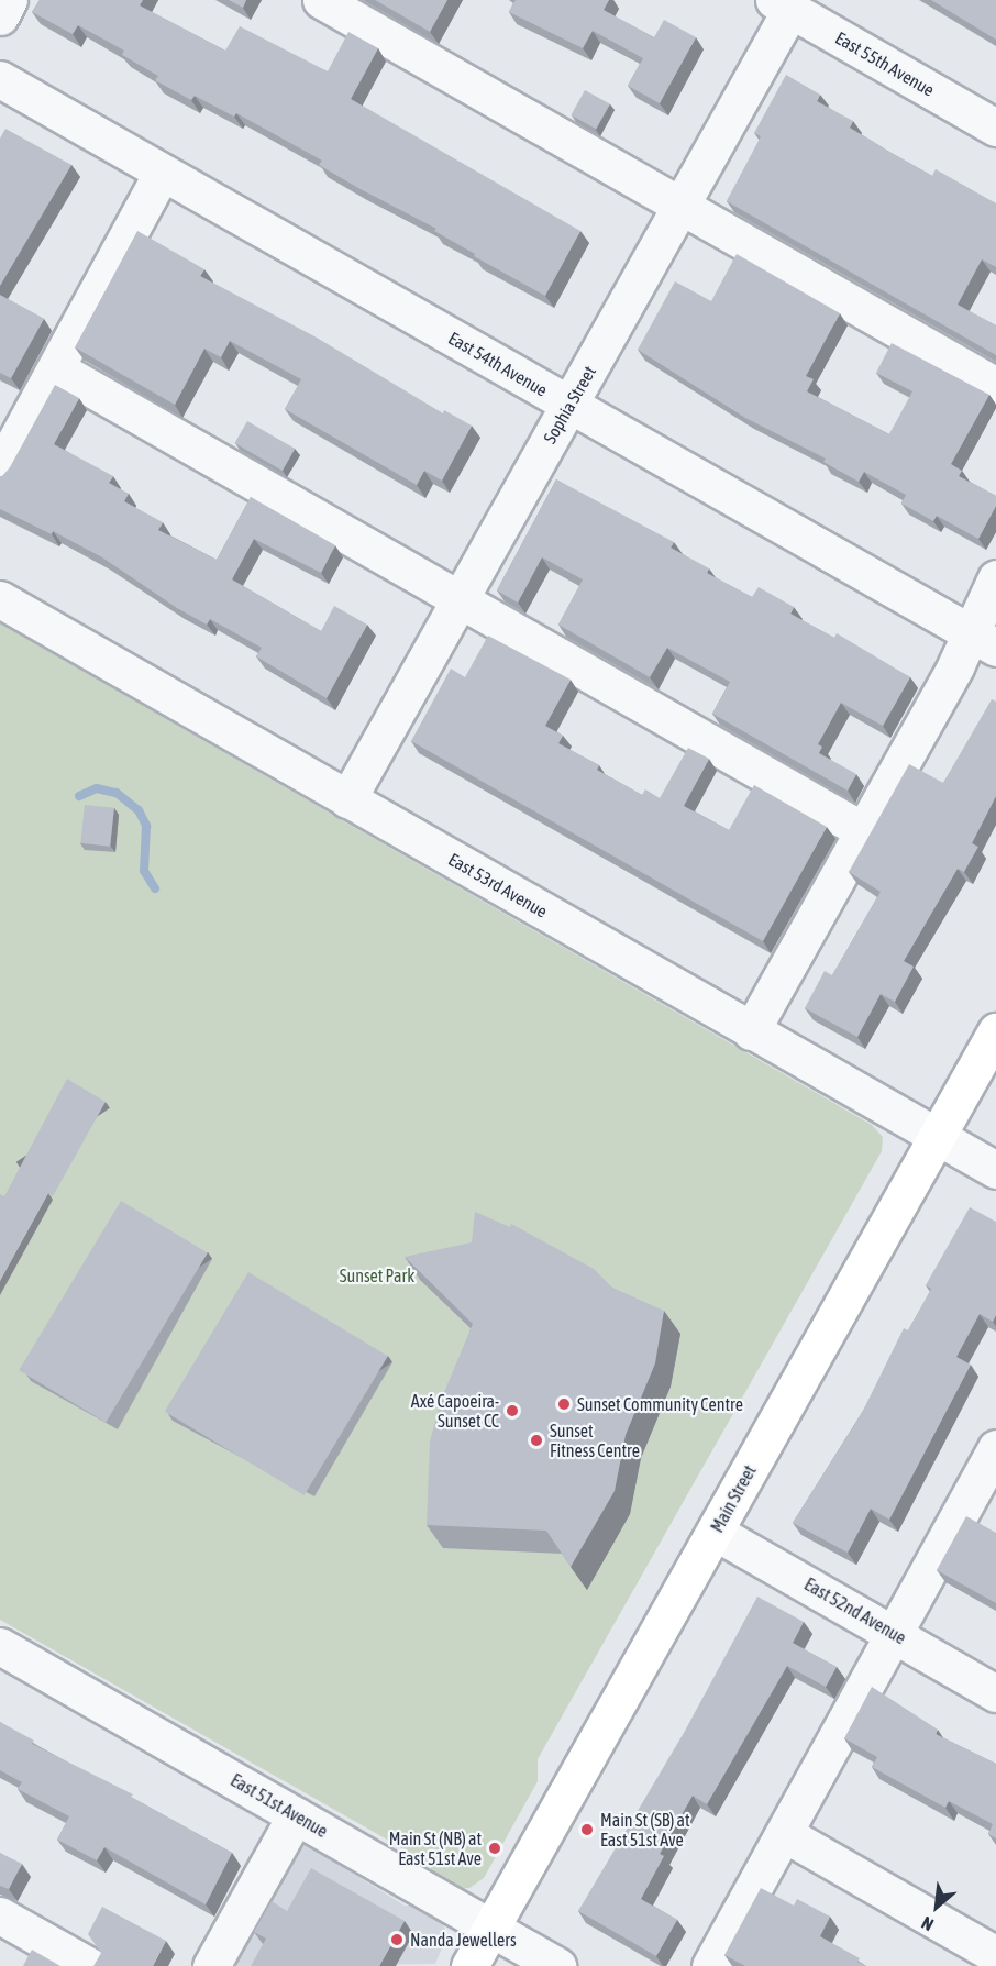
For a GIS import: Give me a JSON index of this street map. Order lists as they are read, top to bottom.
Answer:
{
  "streets": {
    "main road": ["Main Street"],
    "street": [
      "East 55th Avenue",
      "East 54th Avenue",
      "Sophia Street",
      "East 53rd Avenue",
      "East 52nd Avenue",
      "East 51st Avenue"
    ]
  },
  "crossings": [
    ["East 55th Avenue", "Sophia Street"],
    ["East 54th Avenue", "Sophia Street"],
    ["Sophia Street", "East 53rd Avenue"],
    ["East 53rd Avenue", "Main Street"],
    ["Main Street", "East 52nd Avenue"],
    ["Main Street", "East 51st Avenue"]
  ],
  "parks": ["Sunset Park"],
  "places": [
    "Sunset Community Centre",
    "Axé Capoeira- Sunset CC",
    "Sunset Fitness Centre",
    "Main St (SB) at East 51st Ave",
    "Main St (NB) at East 51st Ave",
    "Nanda Jewellers"
  ],
  "north": "bottom left"
}
